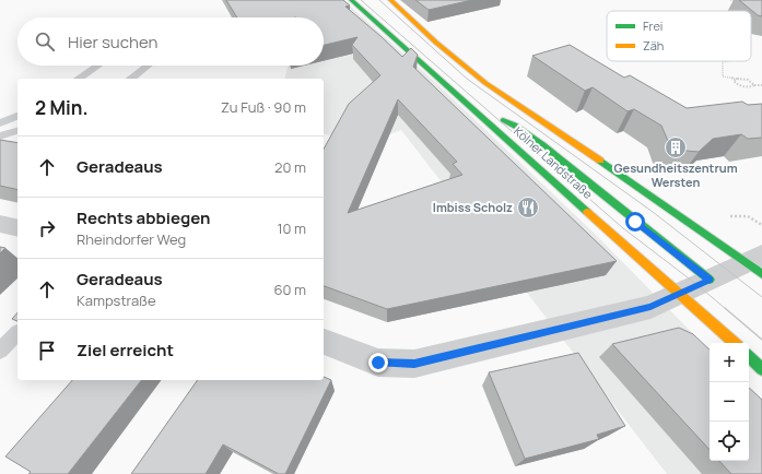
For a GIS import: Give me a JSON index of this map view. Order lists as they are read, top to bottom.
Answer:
{
  "streets": {
    "main road": ["Kölner Landstraße"]
  },
  "places": {
    "building": ["Gesundheitszentrum Wersten"],
    "restaurant": ["Imbiss Scholz"]
  },
  "legend": ["Frei", "Zäh"],
  "page": {
    "search": "Hier suchen",
    "heading": ["2 Min.", "Zu Fuß · 90 m"],
    "list": [
      ["Geradeaus", "20 m"],
      ["Rechts abbiegen", "Rheindorfer Weg", "10 m"],
      ["Geradeaus", "Kampstraße", "60 m"],
      "Ziel erreicht"
    ],
    "map_buttons": ["+", "−"]
  }
}
